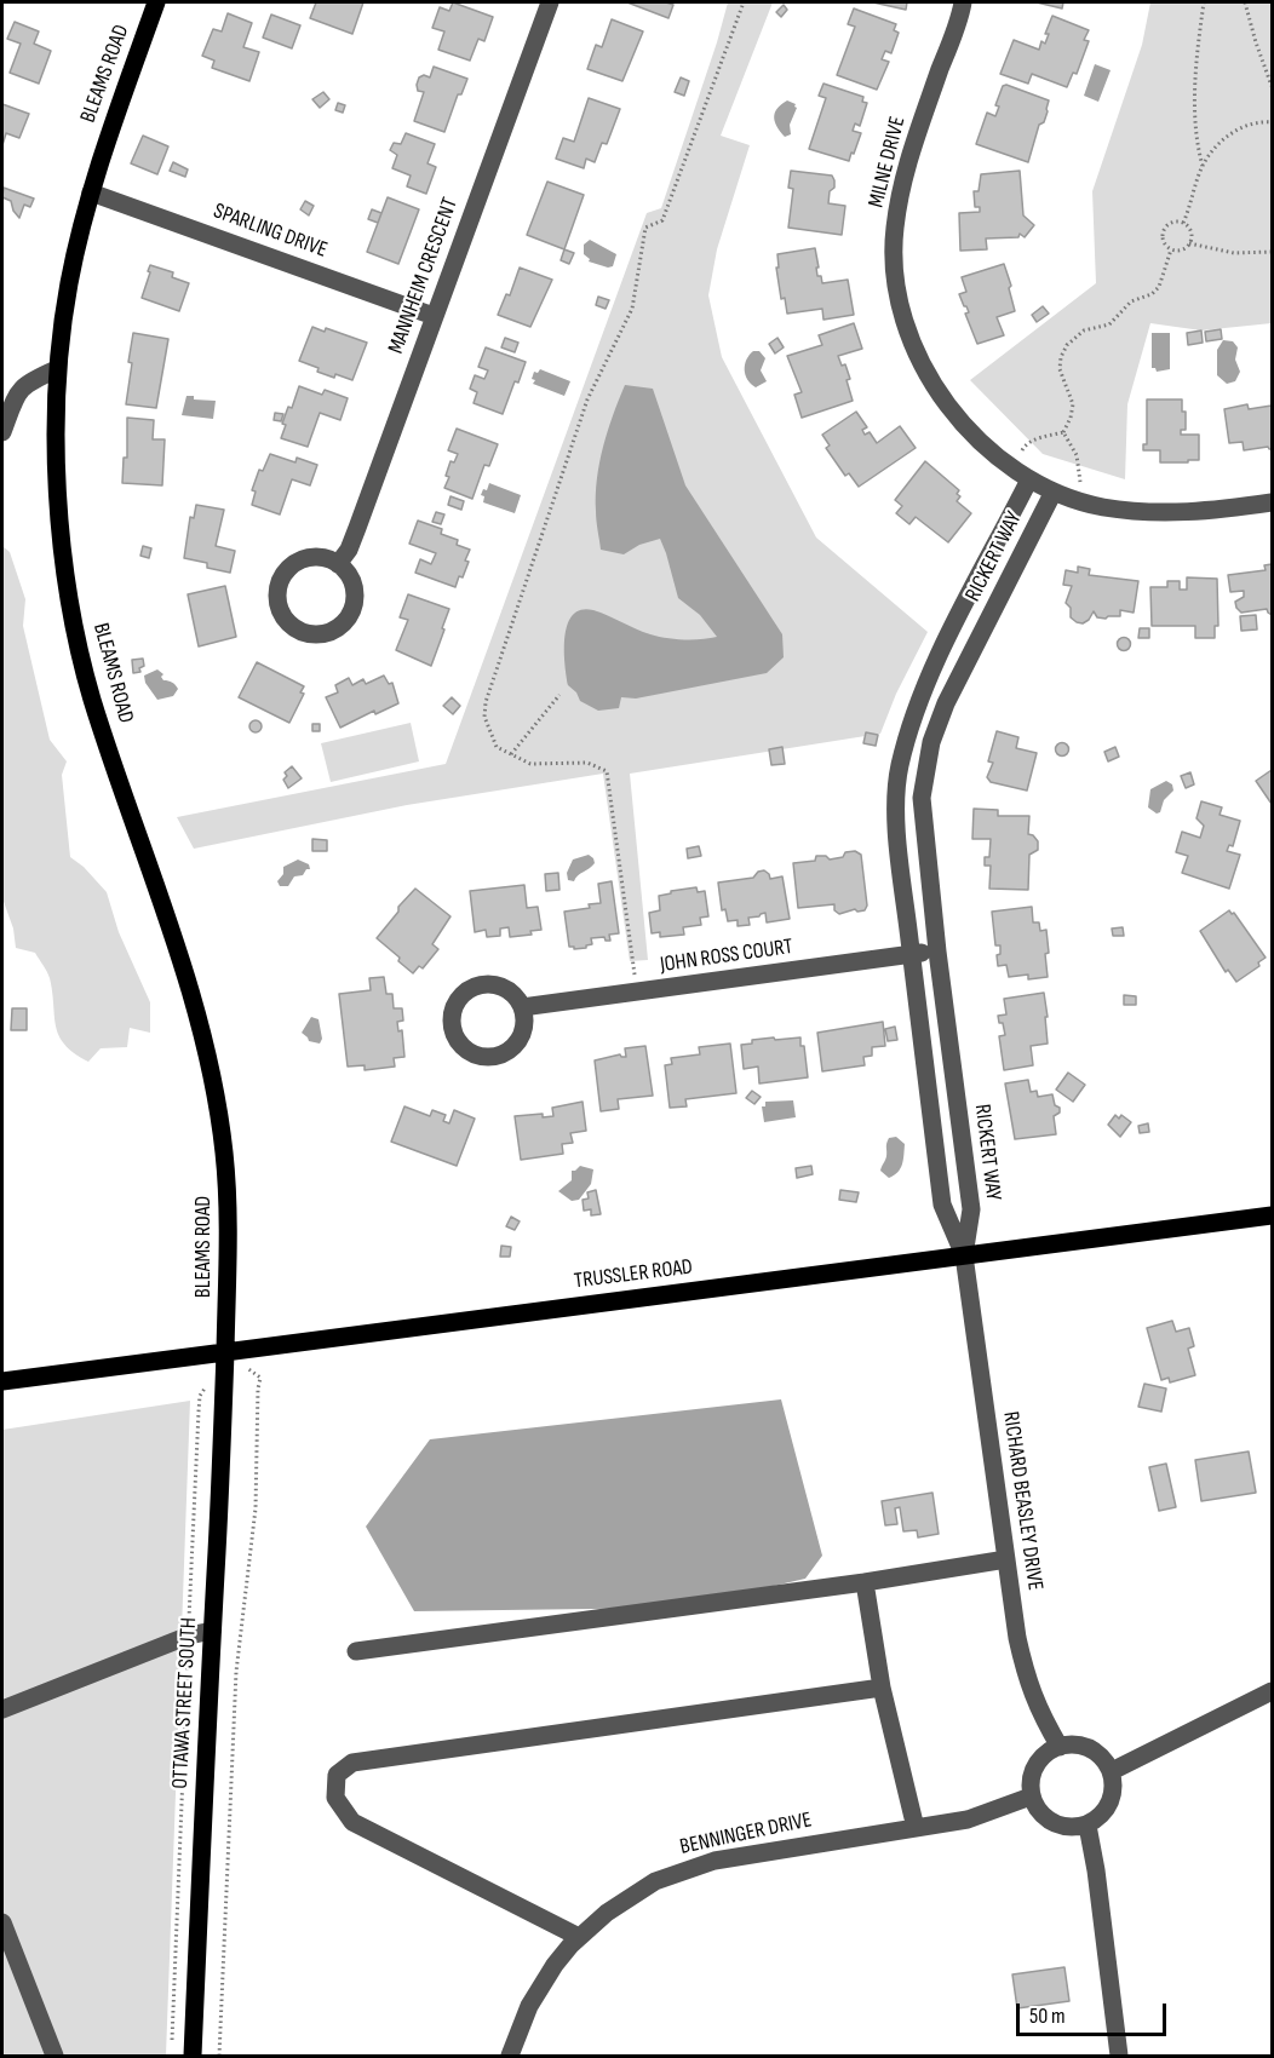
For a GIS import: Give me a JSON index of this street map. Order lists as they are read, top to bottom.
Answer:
{
  "streets": {
    "main road": ["BLEAMS ROAD", "TRUSSLER ROAD", "OTTAWA STREET SOUTH"],
    "street": [
      "MILNE DRIVE",
      "SPARLING DRIVE",
      "MANNHEIM CRESCENT",
      "RICKERT WAY",
      "JOHN ROSS COURT",
      "RICHARD BEASLEY DRIVE",
      "BENNINGER DRIVE"
    ]
  },
  "crossings": [
    ["BLEAMS ROAD", "SPARLING DRIVE"],
    ["BLEAMS ROAD", "TRUSSLER ROAD"],
    ["BLEAMS ROAD", "OTTAWA STREET SOUTH"],
    ["MILNE DRIVE", "RICKERT WAY"],
    ["SPARLING DRIVE", "MANNHEIM CRESCENT"],
    ["RICKERT WAY", "JOHN ROSS COURT"],
    ["RICKERT WAY", "TRUSSLER ROAD"],
    ["RICKERT WAY", "RICHARD BEASLEY DRIVE"],
    ["TRUSSLER ROAD", "RICHARD BEASLEY DRIVE"],
    ["TRUSSLER ROAD", "OTTAWA STREET SOUTH"],
    ["RICHARD BEASLEY DRIVE", "BENNINGER DRIVE"]
  ],
  "scale_bar": "50 m"
}
